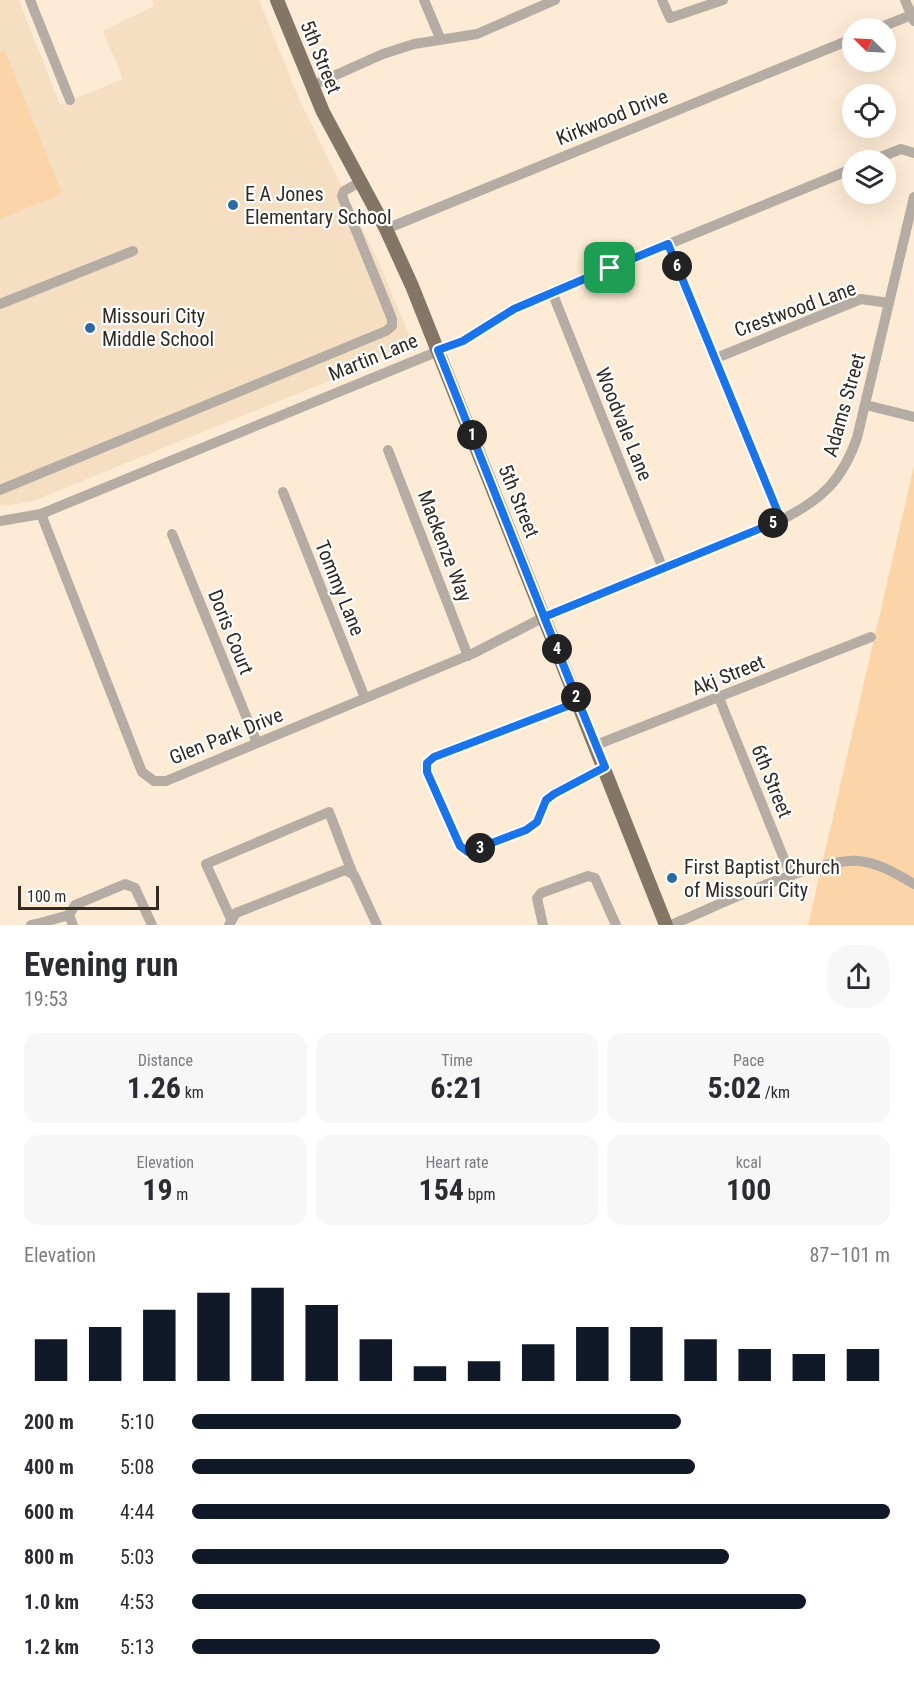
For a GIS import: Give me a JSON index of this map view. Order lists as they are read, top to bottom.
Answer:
{
  "streets": {
    "main road": ["5th Street"],
    "street": [
      "Kirkwood Drive",
      "Crestwood Lane",
      "Martin Lane",
      "Adams Street",
      "Woodvale Lane",
      "Mackenze Way",
      "Tommy Lane",
      "Doris Court",
      "Akj Street",
      "Glen Park Drive",
      "6th Street"
    ]
  },
  "crossings": [
    ["5th Street", "Kirkwood Drive"],
    ["5th Street", "Martin Lane"],
    ["5th Street", "Adams Street"],
    ["5th Street", "Akj Street"],
    ["5th Street", "Glen Park Drive"],
    ["Crestwood Lane", "Adams Street"],
    ["Martin Lane", "Woodvale Lane"],
    ["Martin Lane", "Glen Park Drive"],
    ["Adams Street", "Woodvale Lane"],
    ["Adams Street", "Glen Park Drive"],
    ["Mackenze Way", "Glen Park Drive"],
    ["Tommy Lane", "Glen Park Drive"],
    ["Doris Court", "Glen Park Drive"],
    ["Akj Street", "6th Street"]
  ],
  "places": ["E A Jones Elementary School", "Missouri City Middle School", "First Baptist Church of Missouri City"],
  "scale_bar": "100 m",
  "north": "top left",
  "page": {
    "pins": [
      "6",
      "1",
      "5",
      "4",
      "2",
      "3"
    ],
    "scale": "100 m",
    "heading": ["Evening run", "19:53"],
    "stats": [
      ["Distance", "1.26 km"],
      ["Time", "6:21"],
      ["Pace", "5:02 /km"],
      ["Elevation", "19 m"],
      ["Heart rate", "154 bpm"],
      ["kcal", "100"]
    ],
    "chart": ["Elevation", "87–101 m"],
    "list": [
      {
        "name": "200 m",
        "note": "5:10"
      },
      {
        "name": "400 m",
        "note": "5:08"
      },
      {
        "name": "600 m",
        "note": "4:44"
      },
      {
        "name": "800 m",
        "note": "5:03"
      },
      {
        "name": "1.0 km",
        "note": "4:53"
      },
      {
        "name": "1.2 km",
        "note": "5:13"
      }
    ]
  }
}
